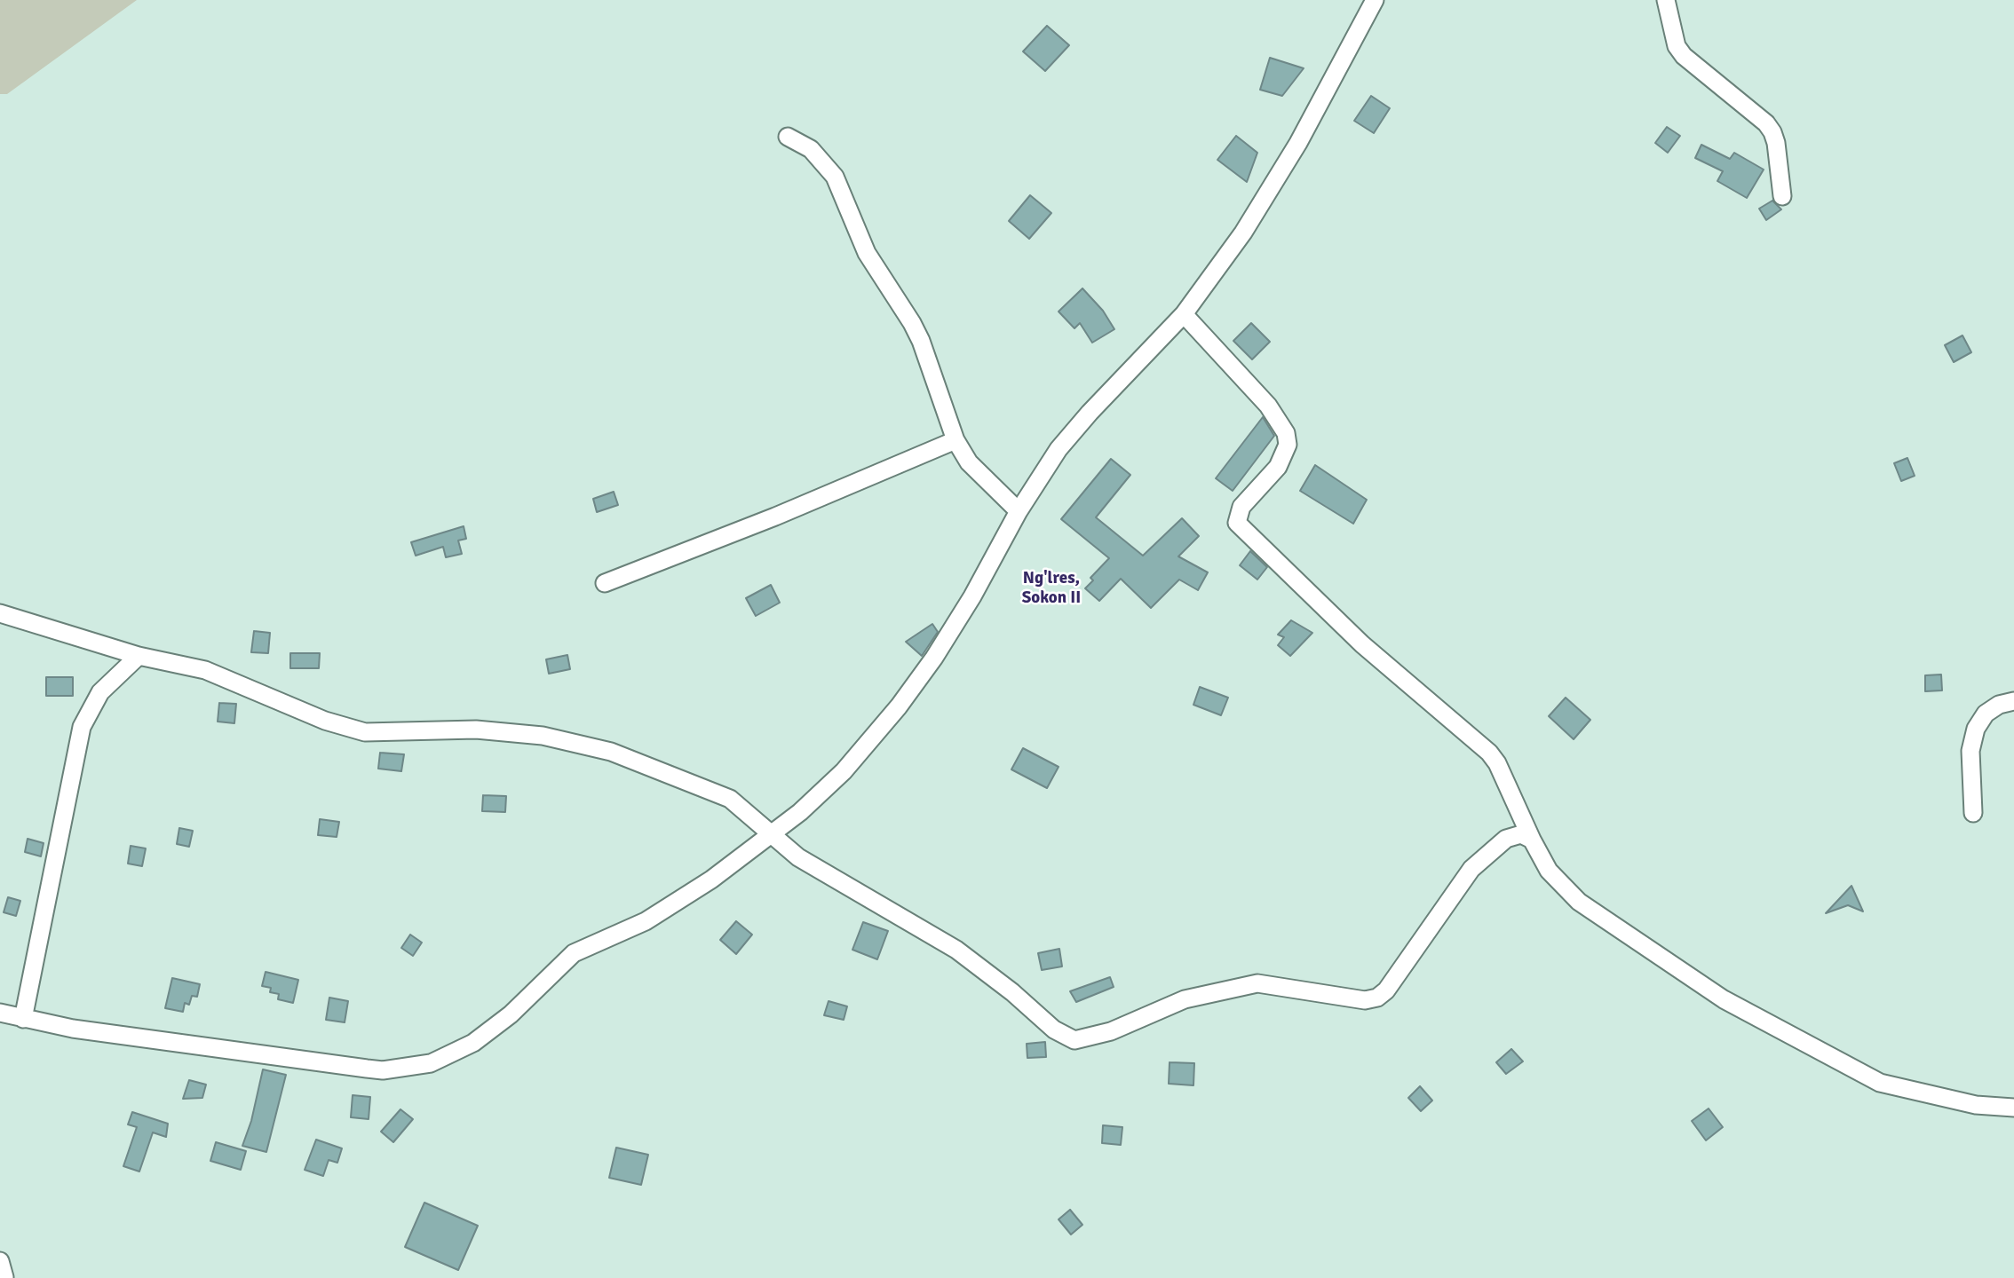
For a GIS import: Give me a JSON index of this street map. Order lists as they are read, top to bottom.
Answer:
{
  "districts": ["Ng'lres, Sokon II"]
}
